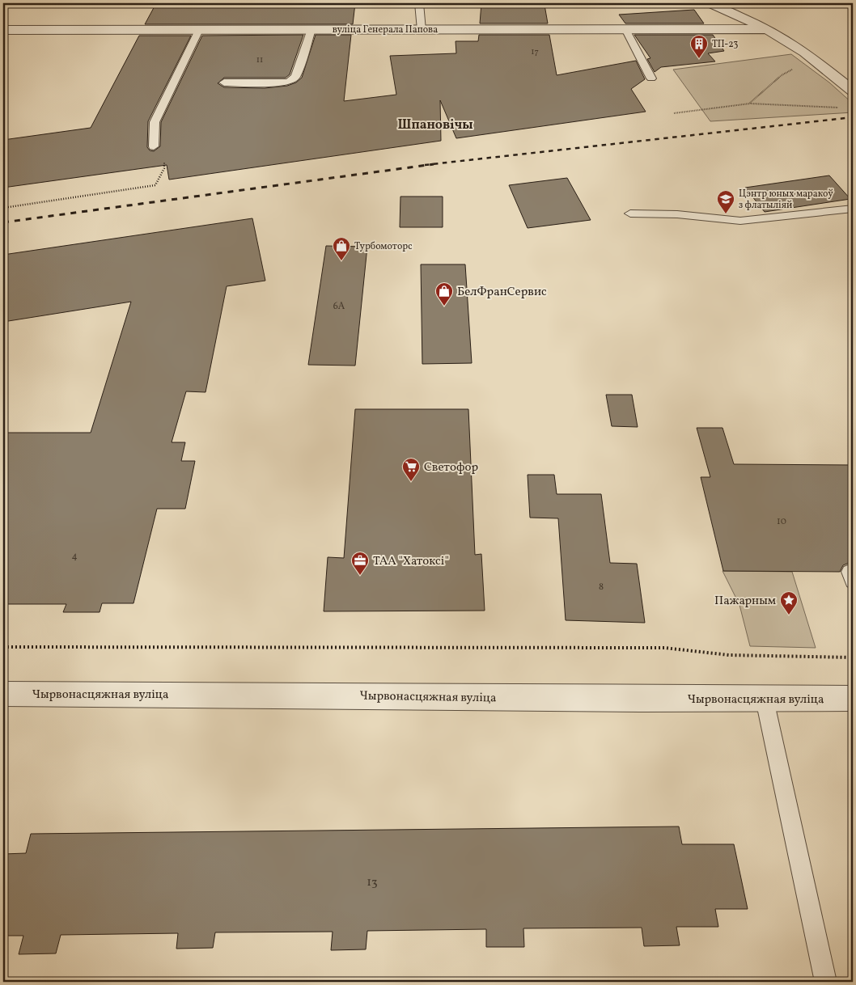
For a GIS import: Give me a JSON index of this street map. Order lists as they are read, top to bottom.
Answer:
{
  "streets": {
    "street": ["вуліца Генерала Папова", "Чырвонасцяжная вуліца"]
  },
  "districts": ["Шпановічы"],
  "places": {
    "building": ["ТП-23"],
    "school or university": ["Цэнтр юных маракоў з флатыліяй"],
    "shop": ["Турбомоторс", "БелФранСервис"],
    "supermarket": ["Светофор"],
    "office": ["ТАА \"Хатоксі\""],
    "place": ["Пажарным"]
  },
  "house_numbers": [
    "17",
    "11",
    "6А",
    "10",
    "4",
    "8",
    "13"
  ]
}
